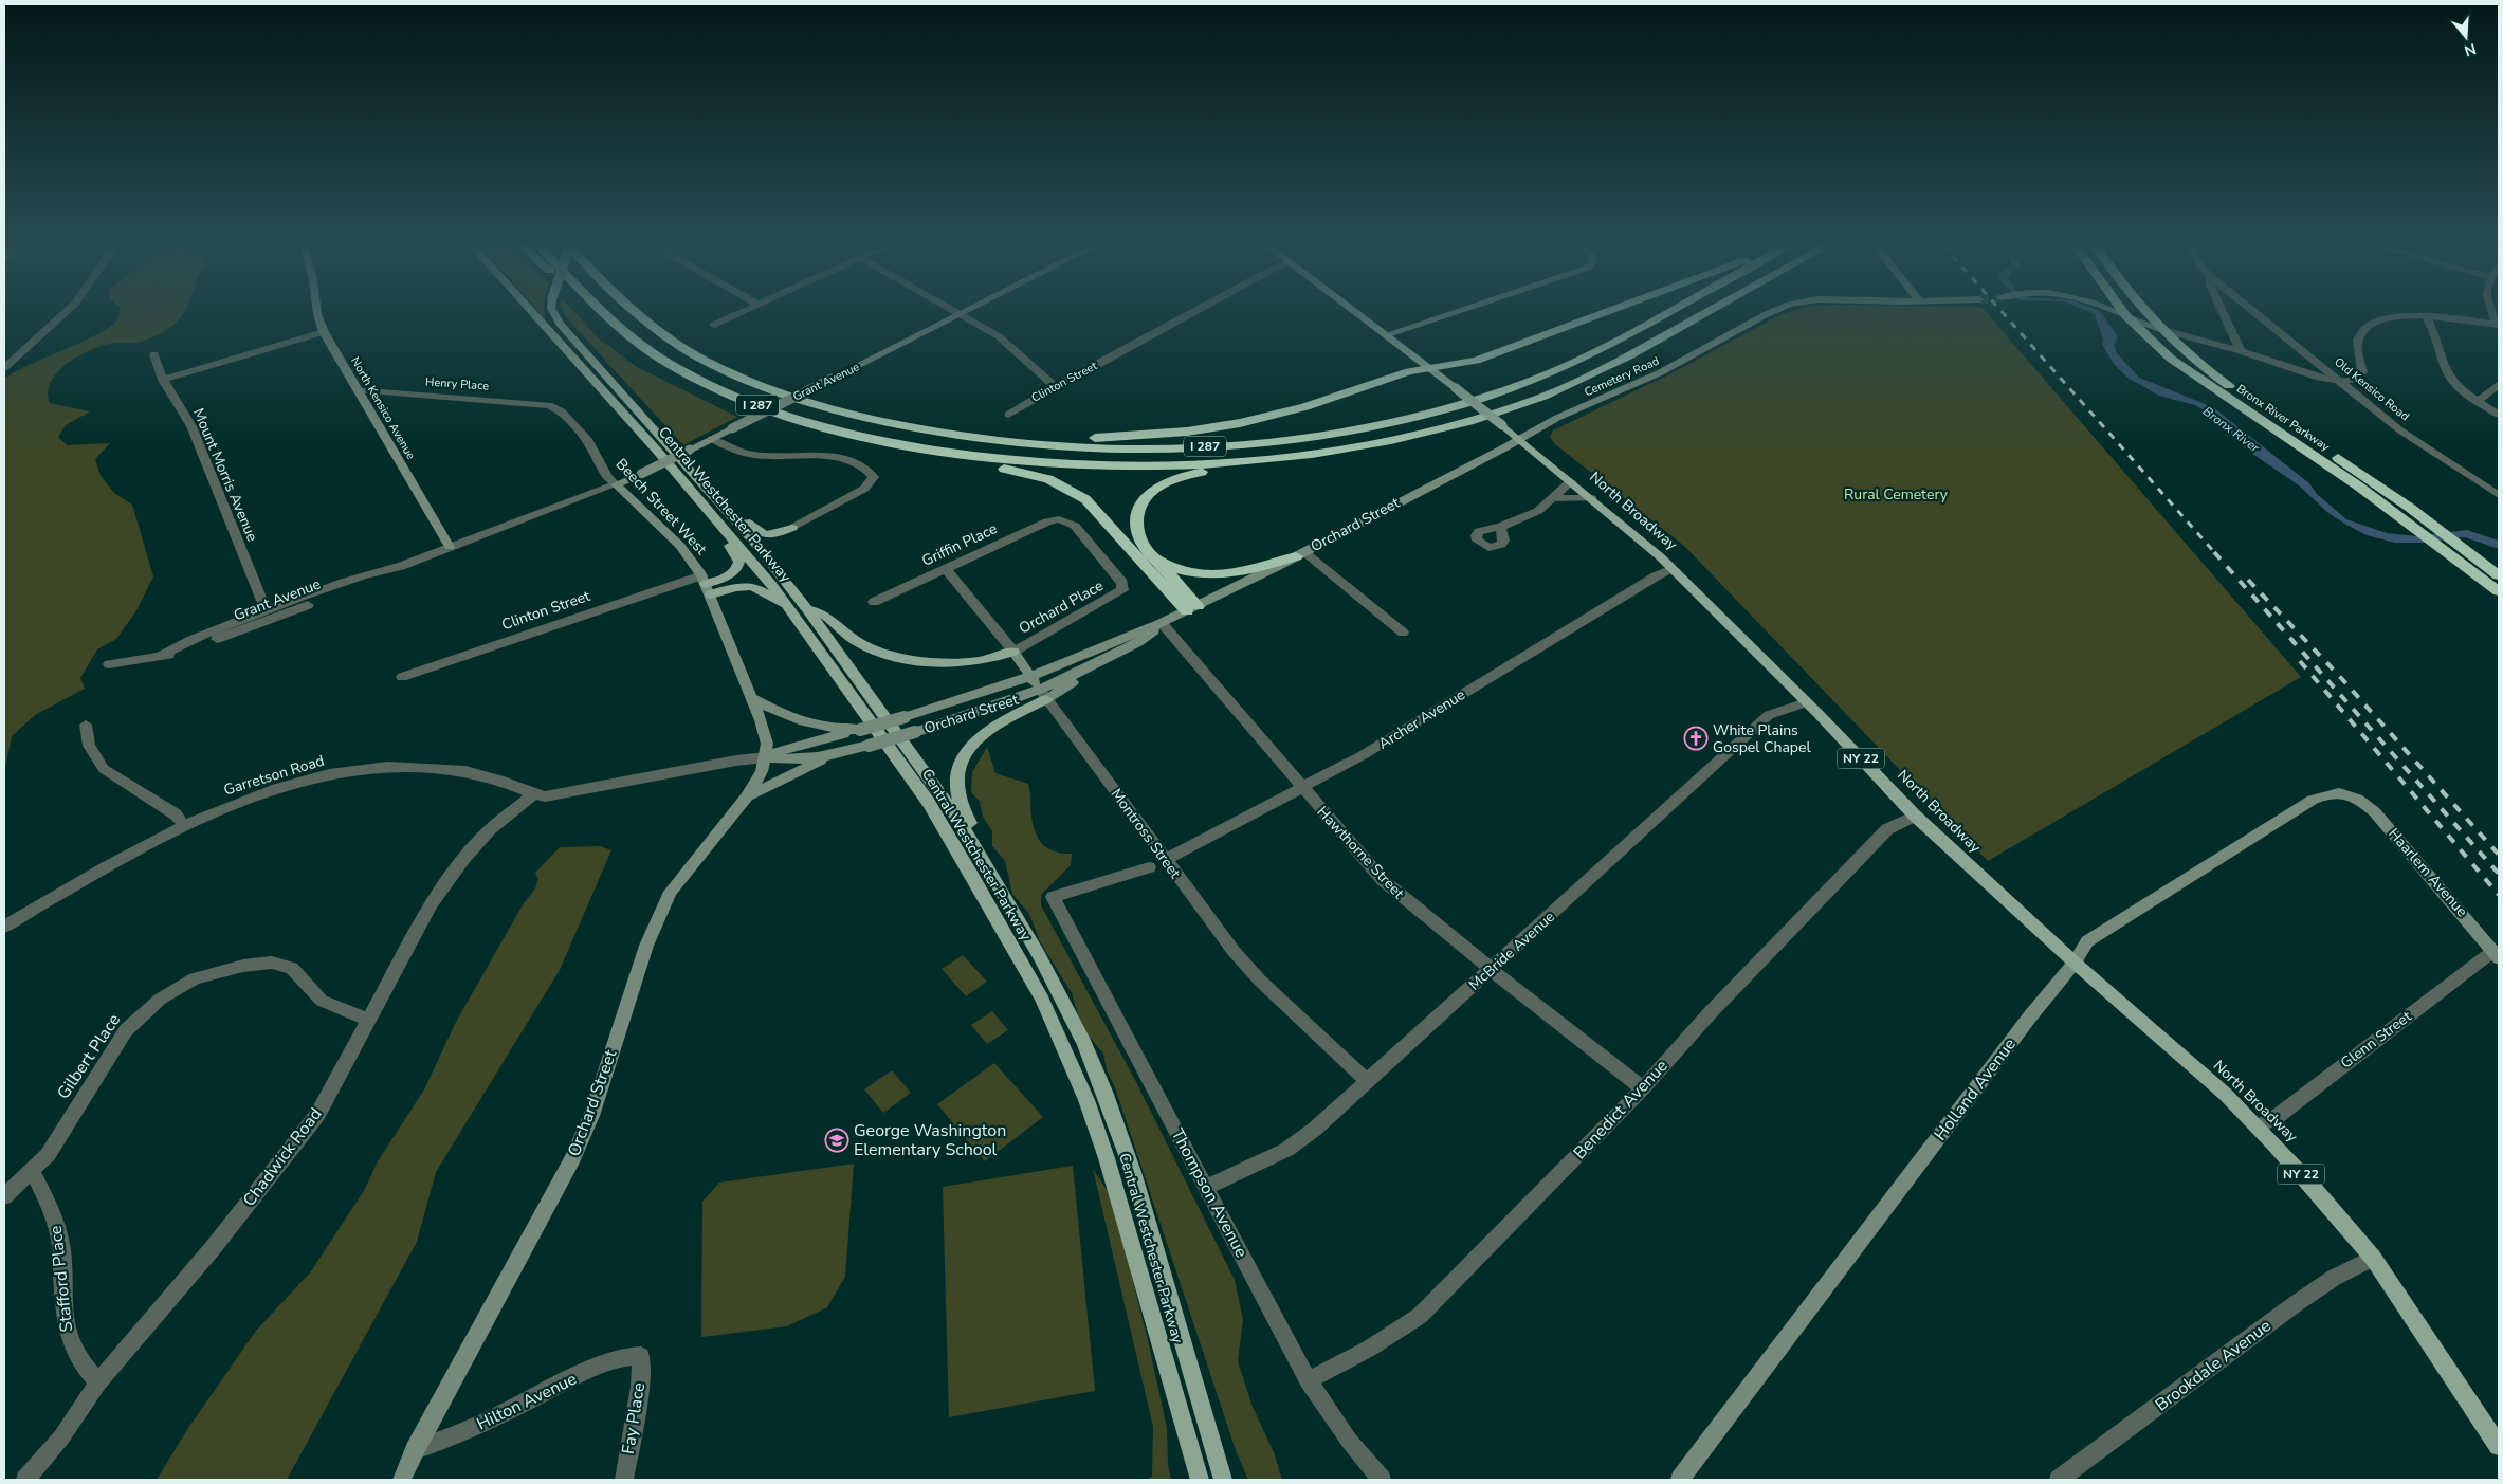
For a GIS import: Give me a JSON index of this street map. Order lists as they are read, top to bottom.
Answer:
{
  "streets": {
    "highway": ["I 287", "Bronx River Parkway"],
    "main road": ["Central Westchester Parkway", "North Broadway", "NY 22"],
    "street": [
      "Cemetery Road",
      "Grant Avenue",
      "Clinton Street",
      "Henry Place",
      "Old Kensico Road",
      "North Kensico Avenue",
      "Mount Morris Avenue",
      "Beech Street West",
      "Orchard Street",
      "Griffin Place",
      "Orchard Place",
      "Archer Avenue",
      "Garretson Road",
      "Montross Street",
      "Hawthorne Street",
      "Haarlem Avenue",
      "McBride Avenue",
      "Glenn Street",
      "Gilbert Place",
      "Holland Avenue",
      "Benedict Avenue",
      "Chadwick Road",
      "Thompson Avenue",
      "Stafford Place",
      "Brookdale Avenue",
      "Hilton Avenue",
      "Fay Place"
    ]
  },
  "crossings": [
    ["Cemetery Road", "North Broadway"],
    ["Cemetery Road", "Orchard Street"],
    ["Grant Avenue", "North Kensico Avenue"],
    ["Grant Avenue", "Mount Morris Avenue"],
    ["Grant Avenue", "Beech Street West"],
    ["Clinton Street", "Beech Street West"],
    ["Henry Place", "North Kensico Avenue"],
    ["Henry Place", "Beech Street West"],
    ["Beech Street West", "Orchard Street"],
    ["Beech Street West", "Garretson Road"],
    ["North Broadway", "Orchard Street"],
    ["North Broadway", "Archer Avenue"],
    ["North Broadway", "McBride Avenue"],
    ["North Broadway", "Glenn Street"],
    ["North Broadway", "Holland Avenue"],
    ["North Broadway", "Benedict Avenue"],
    ["North Broadway", "Brookdale Avenue"],
    ["Orchard Street", "Garretson Road"],
    ["Orchard Street", "Montross Street"],
    ["Orchard Street", "Hawthorne Street"],
    ["Orchard Street", "Hilton Avenue"],
    ["Griffin Place", "Orchard Place"],
    ["Griffin Place", "Montross Street"],
    ["Orchard Place", "Montross Street"],
    ["Archer Avenue", "Montross Street"],
    ["Archer Avenue", "Hawthorne Street"],
    ["Garretson Road", "Chadwick Road"],
    ["Montross Street", "McBride Avenue"],
    ["Hawthorne Street", "McBride Avenue"],
    ["Hawthorne Street", "Benedict Avenue"],
    ["Haarlem Avenue", "Glenn Street"],
    ["Haarlem Avenue", "Holland Avenue"],
    ["McBride Avenue", "Thompson Avenue"],
    ["Gilbert Place", "Chadwick Road"],
    ["Gilbert Place", "Stafford Place"],
    ["Benedict Avenue", "Thompson Avenue"],
    ["Chadwick Road", "Stafford Place"],
    ["Hilton Avenue", "Fay Place"]
  ],
  "water": ["Bronx River"],
  "parks": ["Rural Cemetery"],
  "places": {
    "church": ["White Plains Gospel Chapel"],
    "school or university": ["George Washington Elementary School"]
  },
  "north": "bottom"
}
